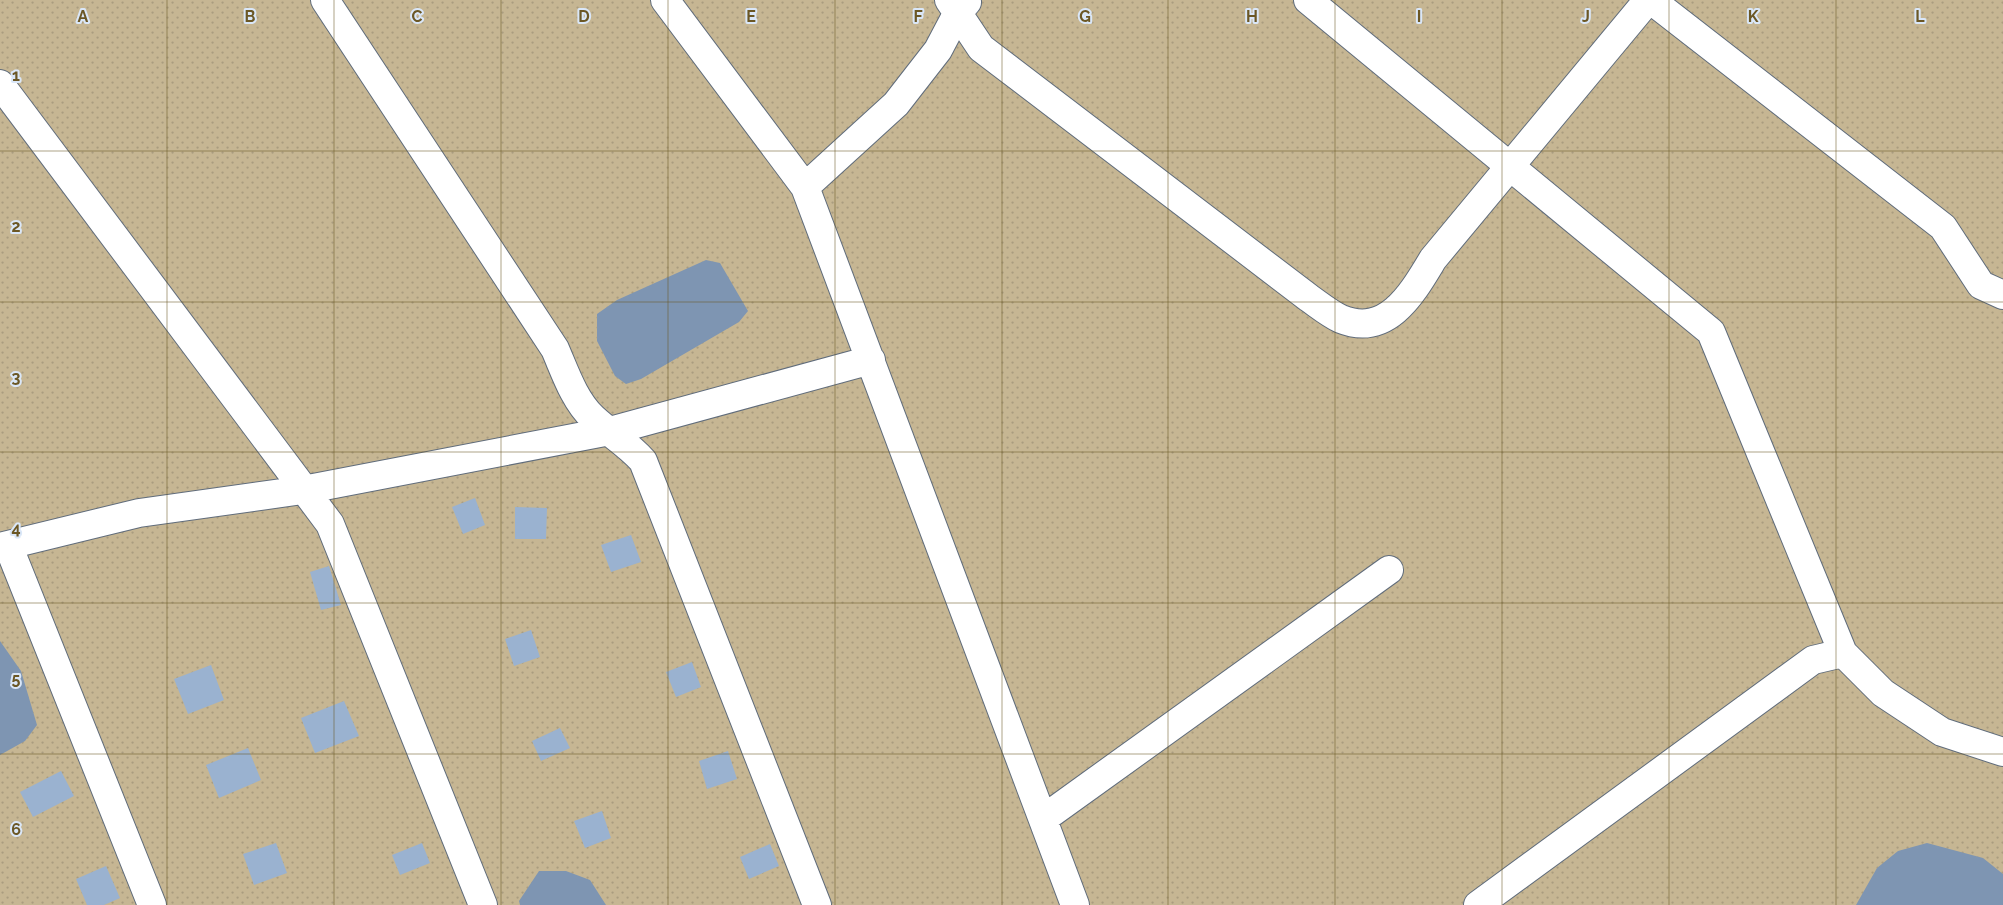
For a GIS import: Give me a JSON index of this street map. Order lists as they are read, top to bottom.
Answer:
{
  "grid": {
    "columns": [
      "A",
      "B",
      "C",
      "D",
      "E",
      "F",
      "G",
      "H",
      "I",
      "J",
      "K",
      "L"
    ],
    "rows": [
      "1",
      "2",
      "3",
      "4",
      "5",
      "6"
    ]
  }
}
